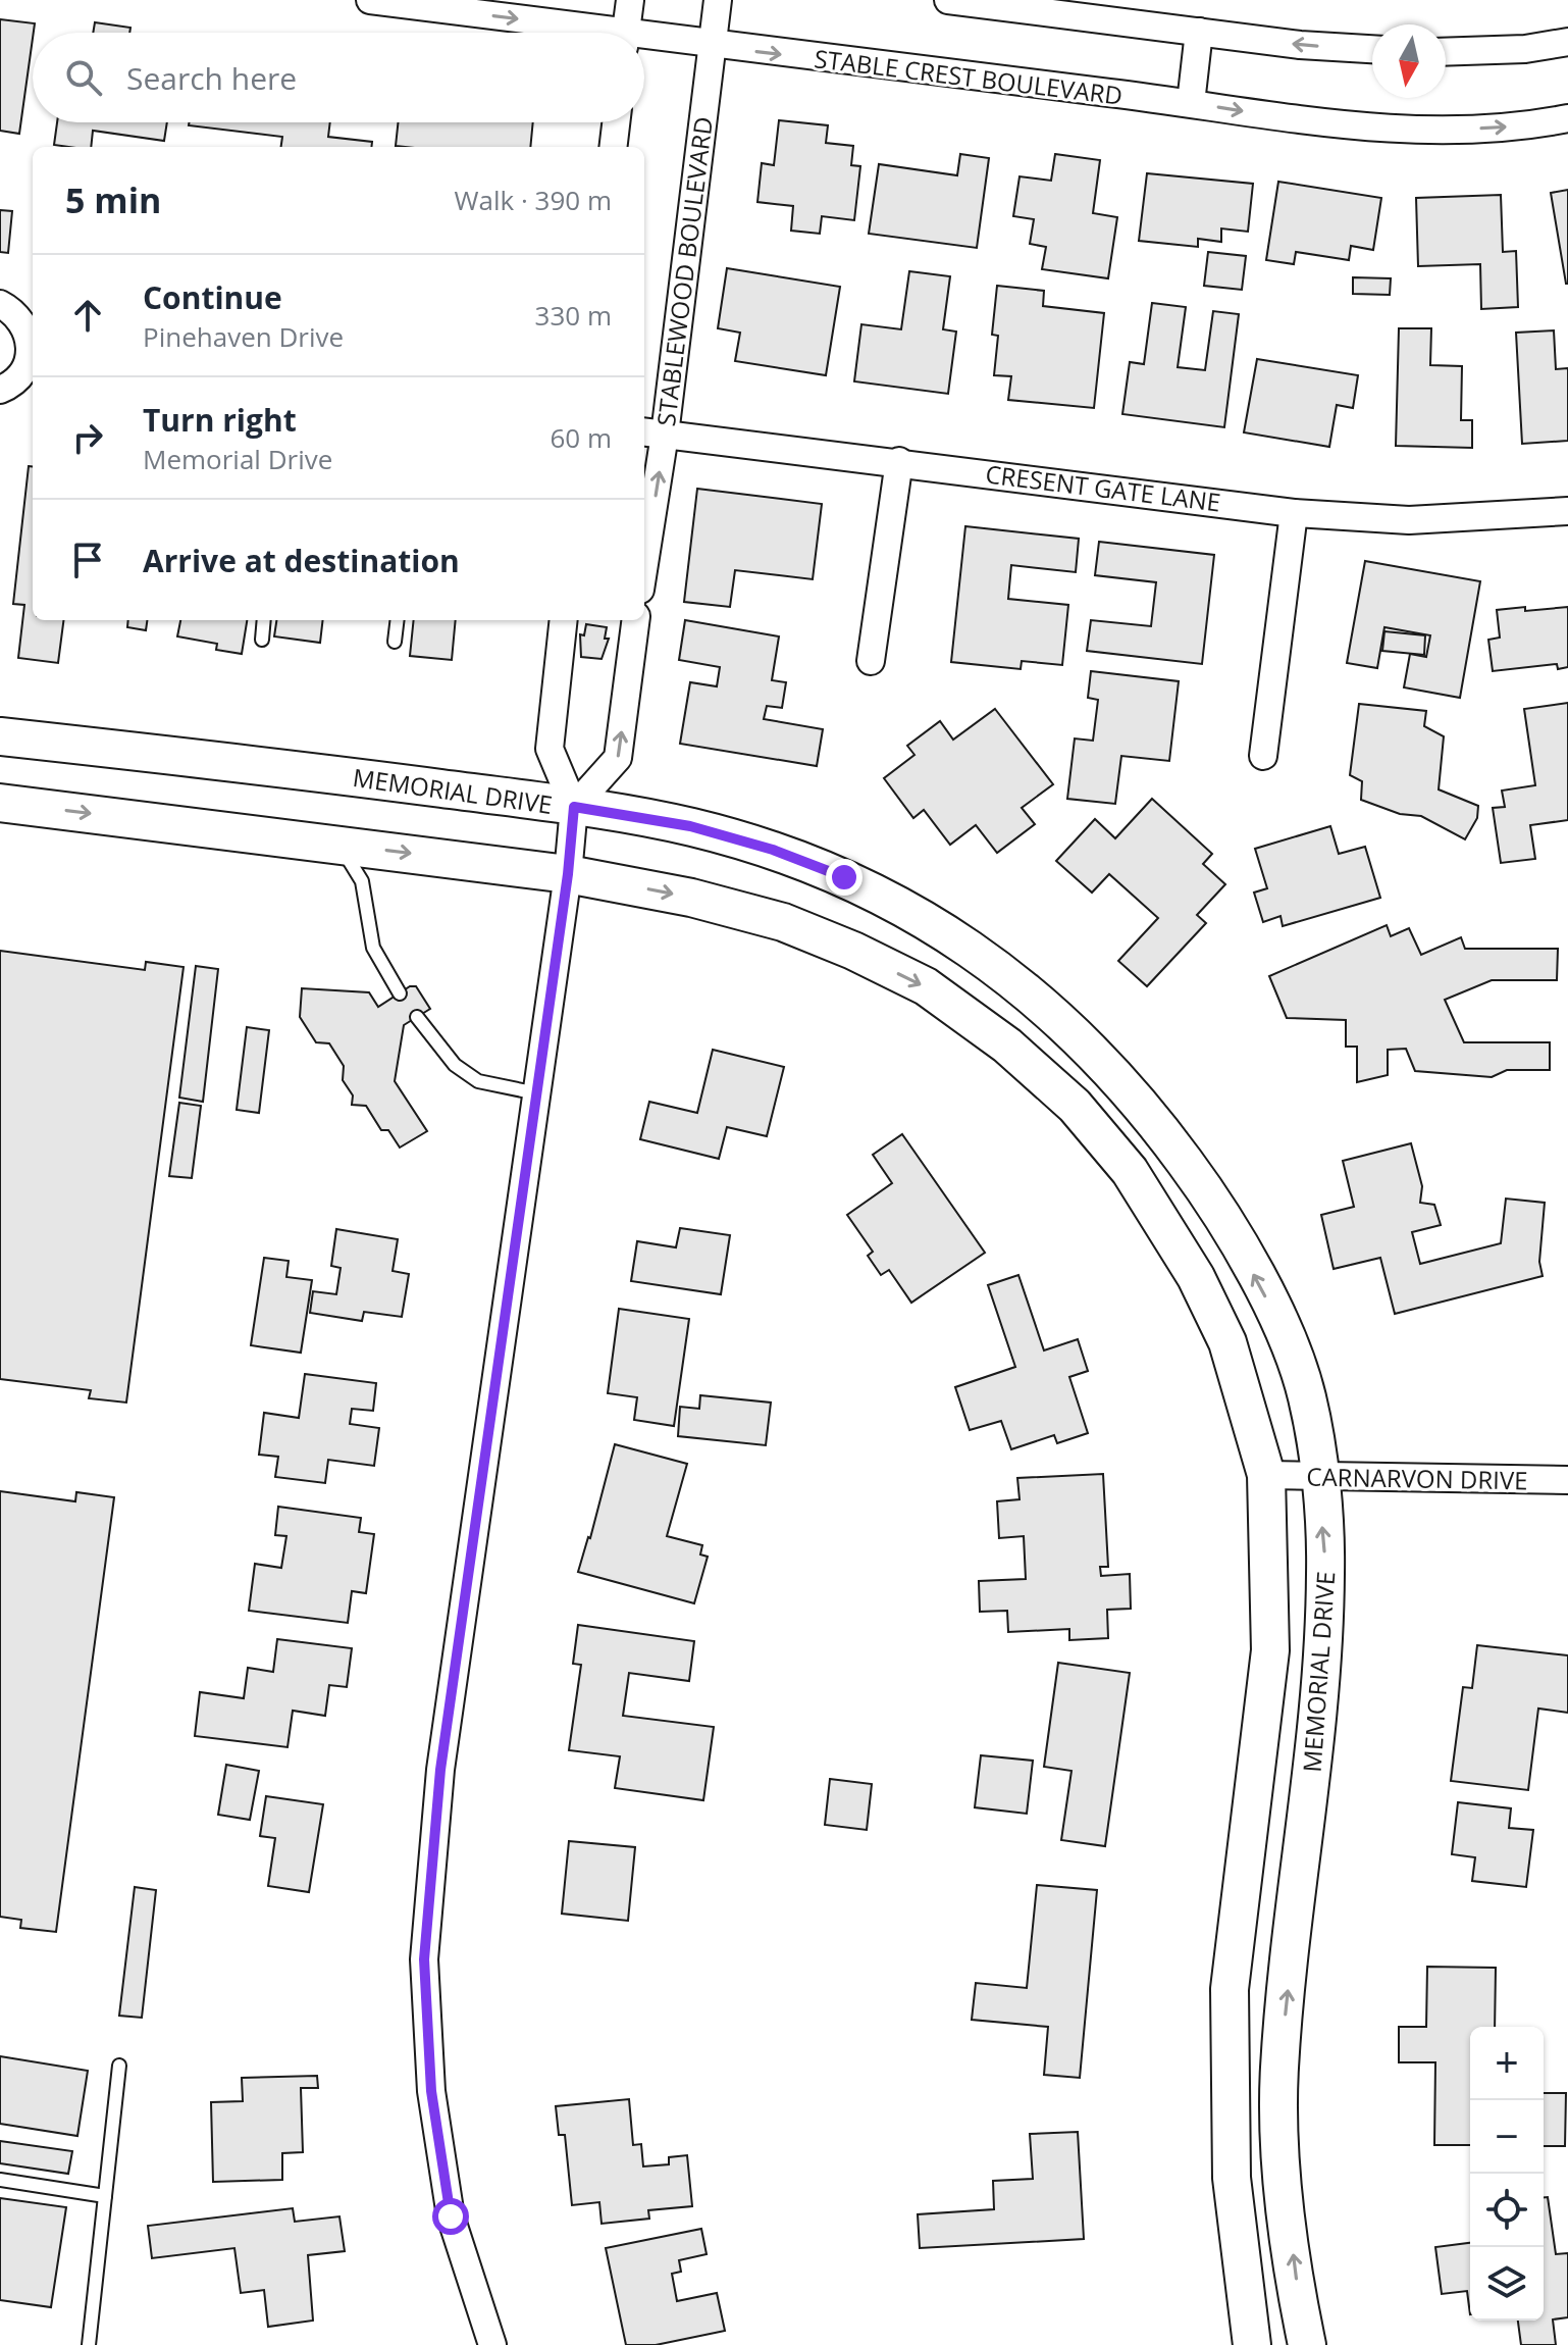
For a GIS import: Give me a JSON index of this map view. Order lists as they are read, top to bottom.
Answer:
{
  "streets": {
    "main road": ["MEMORIAL DRIVE"],
    "street": [
      "STABLE CREST BOULEVARD",
      "STABLEWOOD BOULEVARD",
      "CRESENT GATE LANE",
      "CARNARVON DRIVE"
    ]
  },
  "crossings": [
    ["STABLE CREST BOULEVARD", "STABLEWOOD BOULEVARD"],
    ["STABLEWOOD BOULEVARD", "CRESENT GATE LANE"],
    ["MEMORIAL DRIVE", "CARNARVON DRIVE"]
  ],
  "north": "bottom",
  "page": {
    "search": "Search here",
    "heading": ["5 min", "Walk · 390 m"],
    "list": [
      ["Continue", "Pinehaven Drive", "330 m"],
      ["Turn right", "Memorial Drive", "60 m"],
      "Arrive at destination"
    ],
    "map_buttons": ["+", "−"]
  }
}
